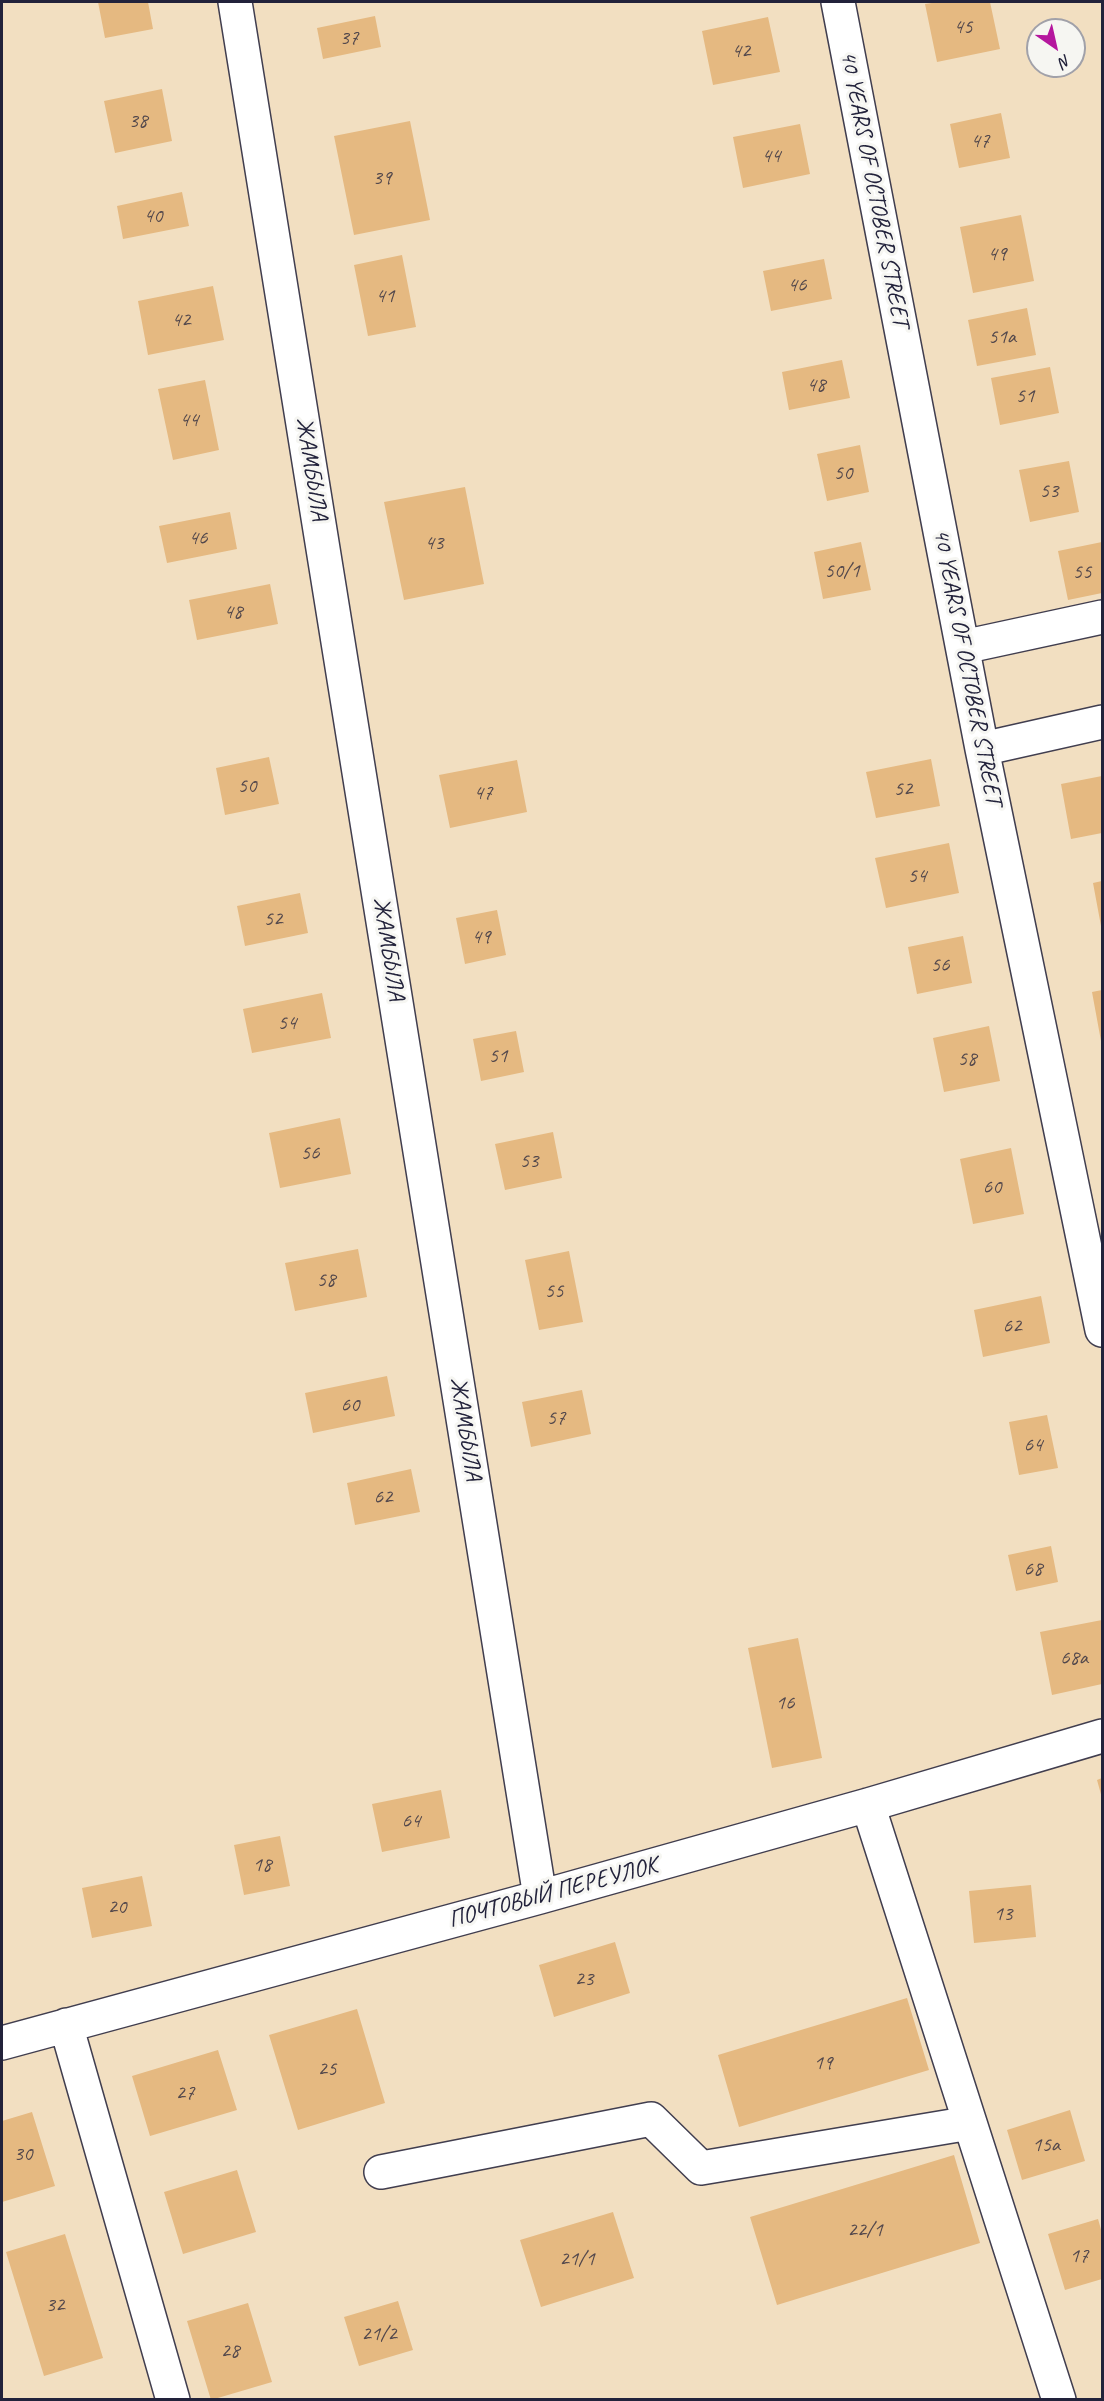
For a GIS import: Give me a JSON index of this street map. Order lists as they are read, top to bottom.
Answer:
{
  "streets": {
    "street": ["40 YEARS OF OCTOBER STREET", "ЖАМБЫЛА", "ПОЧТОВЫЙ ПЕРЕУЛОК"]
  },
  "crossings": [
    ["ЖАМБЫЛА", "ПОЧТОВЫЙ ПЕРЕУЛОК"]
  ],
  "house_numbers": [
    "45",
    "37",
    "42",
    "38",
    "47",
    "44",
    "39",
    "40",
    "49",
    "46",
    "41",
    "42",
    "51а",
    "48",
    "51",
    "44",
    "50",
    "53",
    "46",
    "43",
    "50/1",
    "55",
    "48",
    "50",
    "52",
    "47",
    "54",
    "52",
    "49",
    "56",
    "54",
    "51",
    "58",
    "56",
    "53",
    "60",
    "58",
    "55",
    "62",
    "60",
    "57",
    "64",
    "62",
    "68",
    "68а",
    "16",
    "64",
    "18",
    "20",
    "13",
    "23",
    "19",
    "25",
    "27",
    "15а",
    "30",
    "22/1",
    "17",
    "21/1",
    "32",
    "21/2",
    "28"
  ],
  "north": "bottom right"
}
